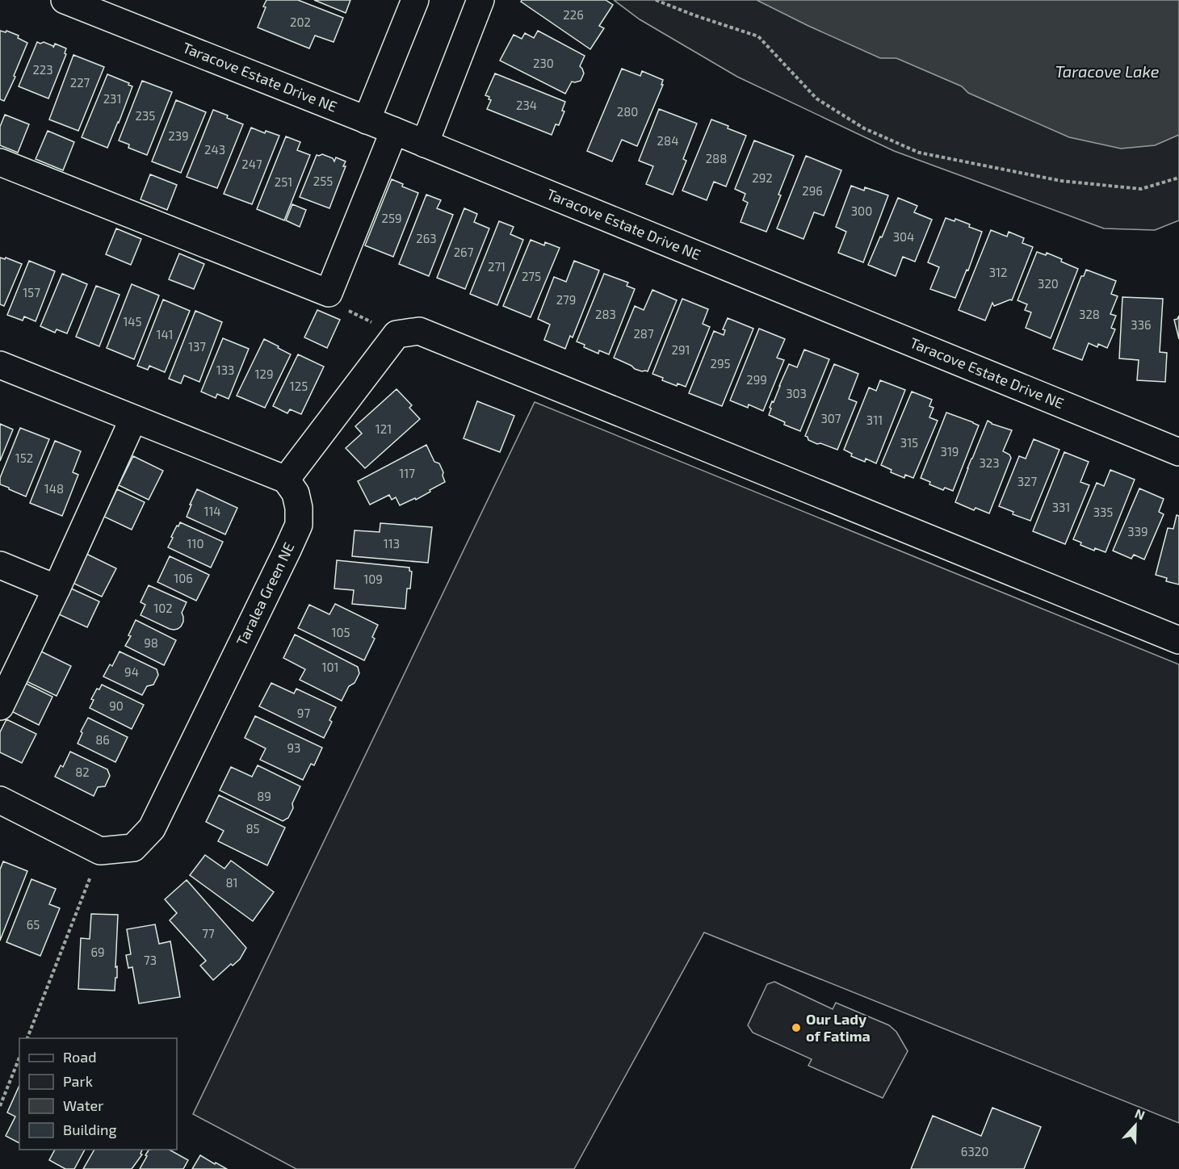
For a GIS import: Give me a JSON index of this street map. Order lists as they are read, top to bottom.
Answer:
{
  "streets": {
    "street": ["Taracove Estate Drive NE", "Taralea Green NE"]
  },
  "water": ["Taracove Lake"],
  "places": ["Our Lady of Fatima"],
  "house_numbers": [
    "226",
    "202",
    "230",
    "223",
    "227",
    "231",
    "234",
    "280",
    "235",
    "239",
    "284",
    "243",
    "288",
    "247",
    "292",
    "255",
    "251",
    "296",
    "300",
    "259",
    "304",
    "263",
    "267",
    "271",
    "312",
    "275",
    "320",
    "157",
    "279",
    "283",
    "328",
    "145",
    "336",
    "287",
    "141",
    "137",
    "291",
    "295",
    "133",
    "129",
    "299",
    "125",
    "303",
    "307",
    "311",
    "121",
    "315",
    "319",
    "152",
    "323",
    "117",
    "327",
    "148",
    "331",
    "114",
    "335",
    "339",
    "110",
    "113",
    "106",
    "109",
    "102",
    "105",
    "98",
    "101",
    "94",
    "90",
    "97",
    "86",
    "93",
    "82",
    "89",
    "85",
    "81",
    "65",
    "77",
    "69",
    "73",
    "6320"
  ],
  "legend": [
    "Road",
    "Park",
    "Water",
    "Building"
  ],
  "north": "top"
}
